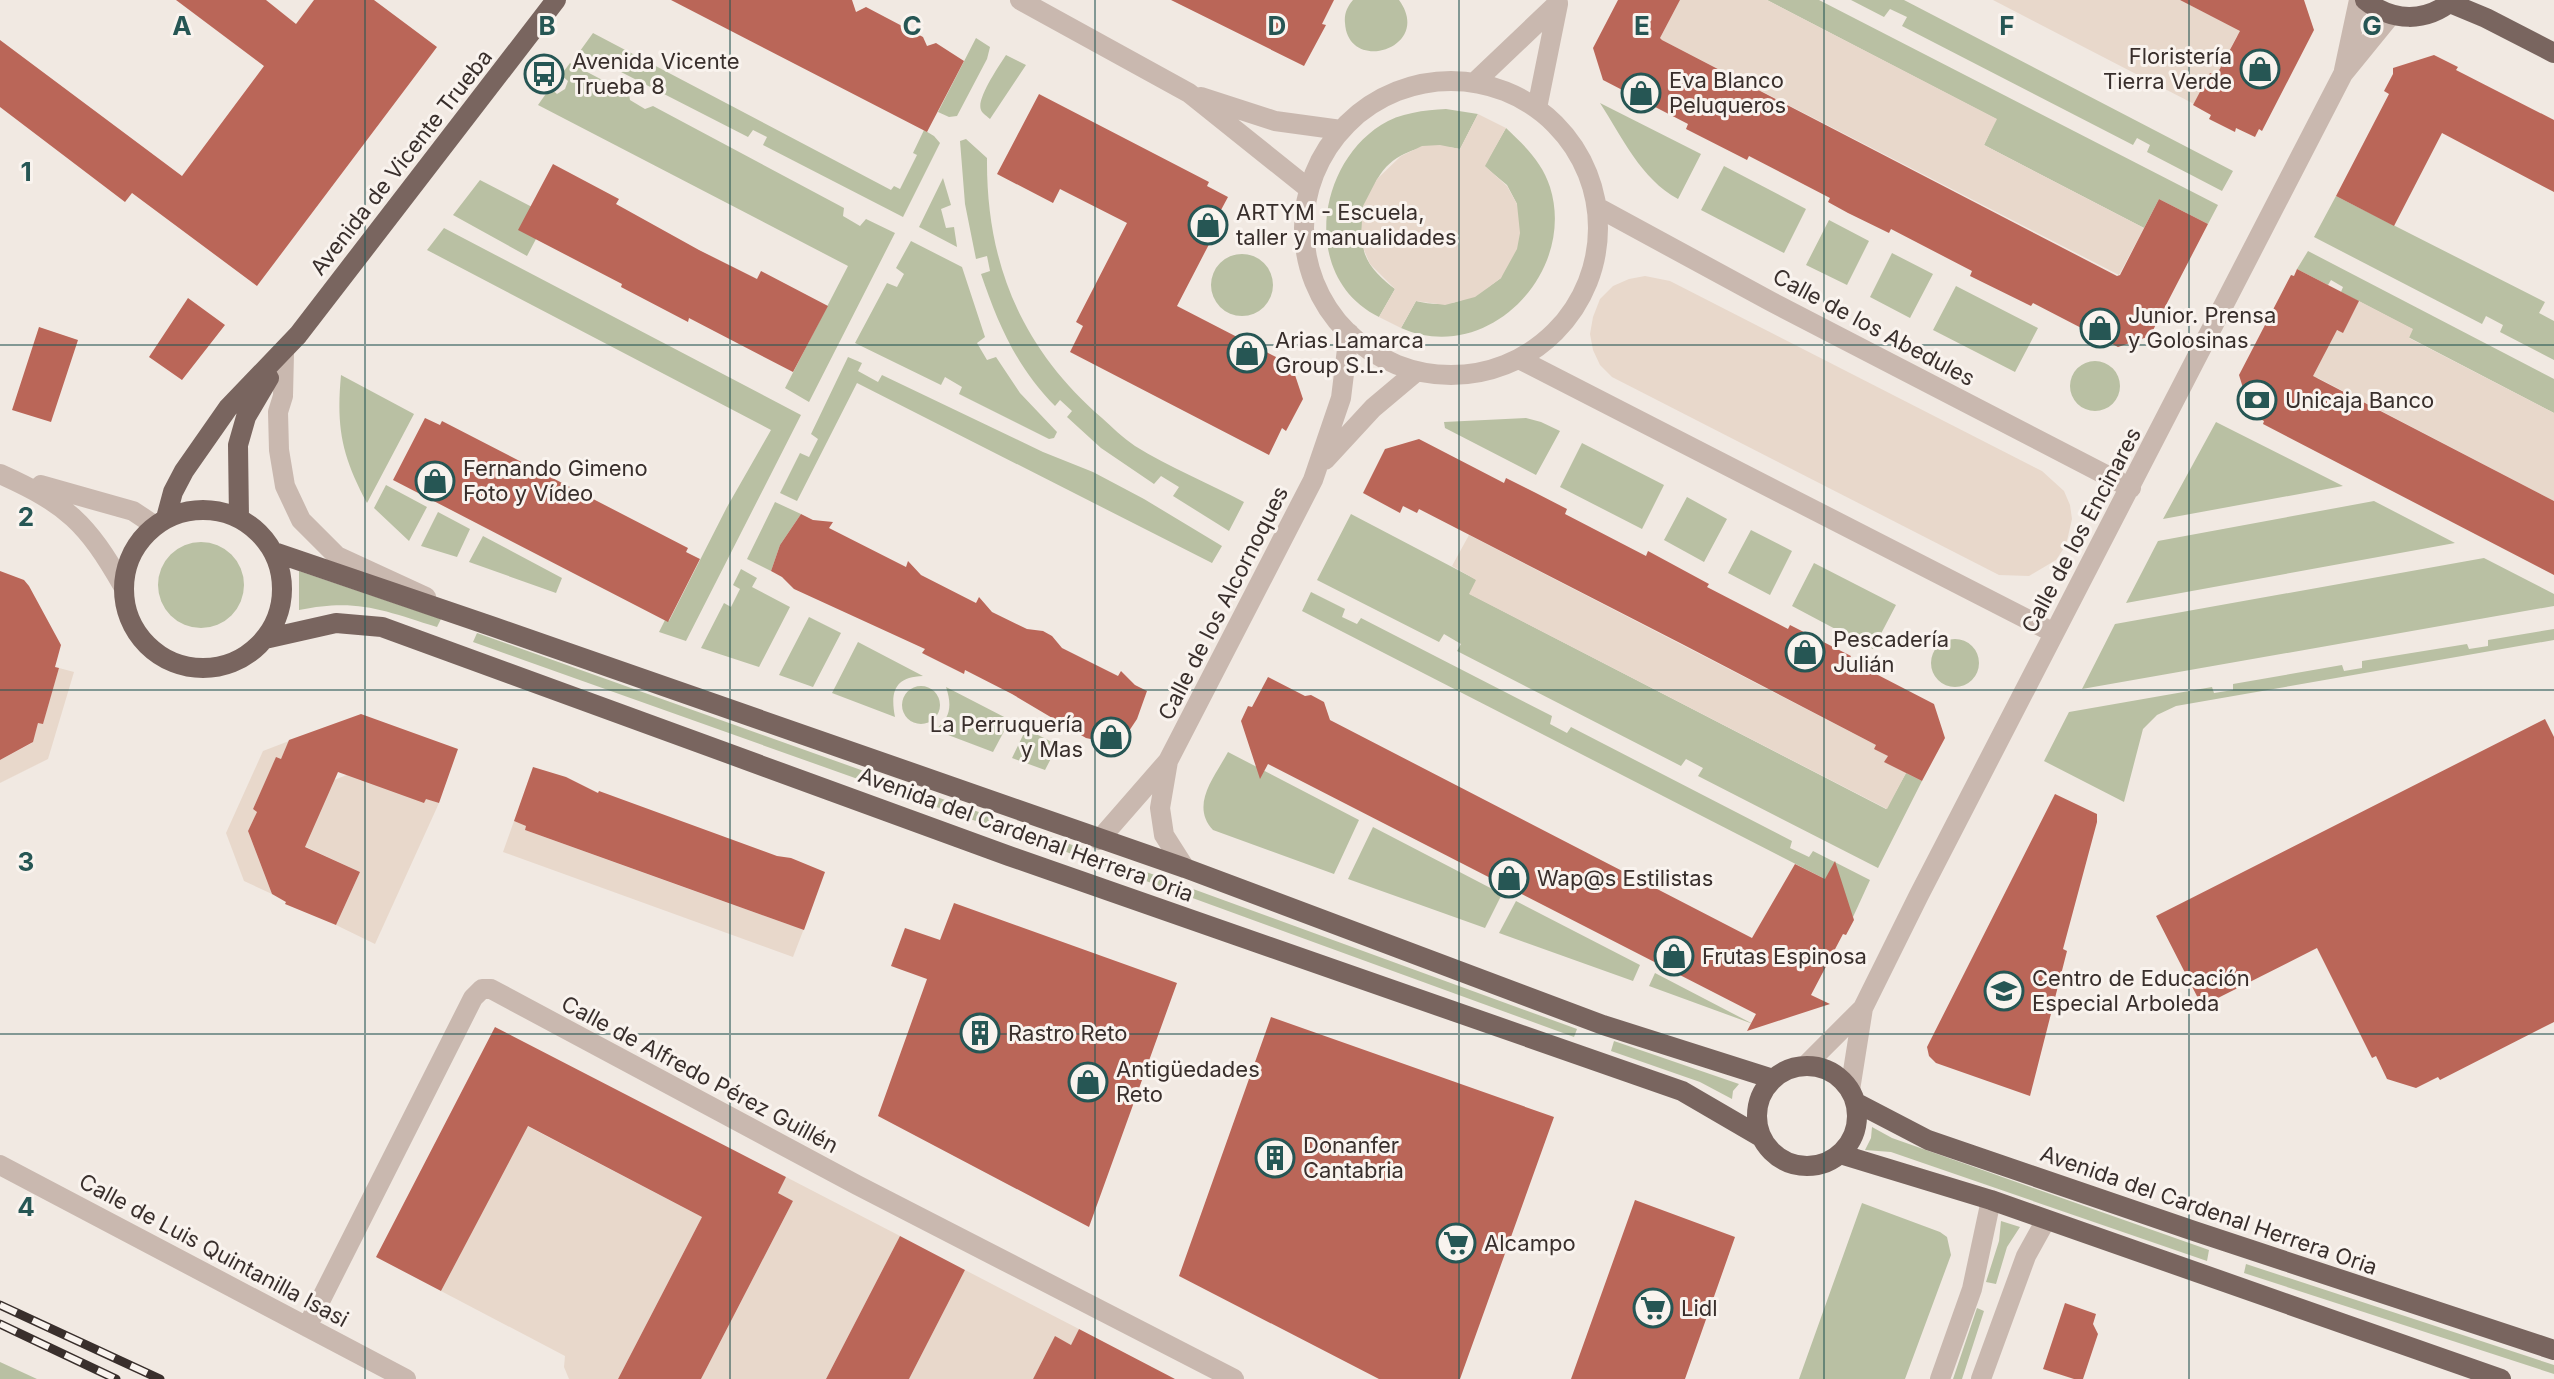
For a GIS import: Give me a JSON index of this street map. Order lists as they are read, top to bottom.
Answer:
{
  "streets": {
    "main road": ["Avenida de Vicente Trueba", "Avenida del Cardenal Herrera Oria"],
    "street": [
      "Calle de los Abedules",
      "Calle de los Encinares",
      "Calle de los Alcornoques",
      "Calle de Alfredo Pérez Guillén",
      "Calle de Luis Quintanilla Isasi"
    ]
  },
  "crossings": [
    ["Avenida de Vicente Trueba", "Avenida del Cardenal Herrera Oria"],
    ["Calle de los Abedules", "Calle de los Encinares"],
    ["Calle de los Encinares", "Avenida del Cardenal Herrera Oria"],
    ["Calle de los Alcornoques", "Avenida del Cardenal Herrera Oria"],
    ["Calle de Alfredo Pérez Guillén", "Calle de Luis Quintanilla Isasi"]
  ],
  "places": {
    "shop": [
      "Floristería Tierra Verde",
      "Eva Blanco Peluqueros",
      "ARTYM - Escuela, taller y manualidades",
      "Junior. Prensa y Golosinas",
      "Arias Lamarca Group S.L.",
      "Fernando Gimeno Foto y Vídeo",
      "Pescadería Julián",
      "La Perruquería y Mas",
      "Wap@s Estilistas",
      "Frutas Espinosa",
      "Antigüedades Reto"
    ],
    "bus stop": ["Avenida Vicente Trueba 8"],
    "bank": ["Unicaja Banco"],
    "school or university": ["Centro de Educación Especial Arboleda"],
    "building": ["Rastro Reto", "Donanfer Cantabria"],
    "supermarket": ["Alcampo", "Lidl"]
  },
  "grid": {
    "columns": [
      "A",
      "B",
      "C",
      "D",
      "E",
      "F",
      "G"
    ],
    "rows": [
      "1",
      "2",
      "3",
      "4"
    ]
  }
}
